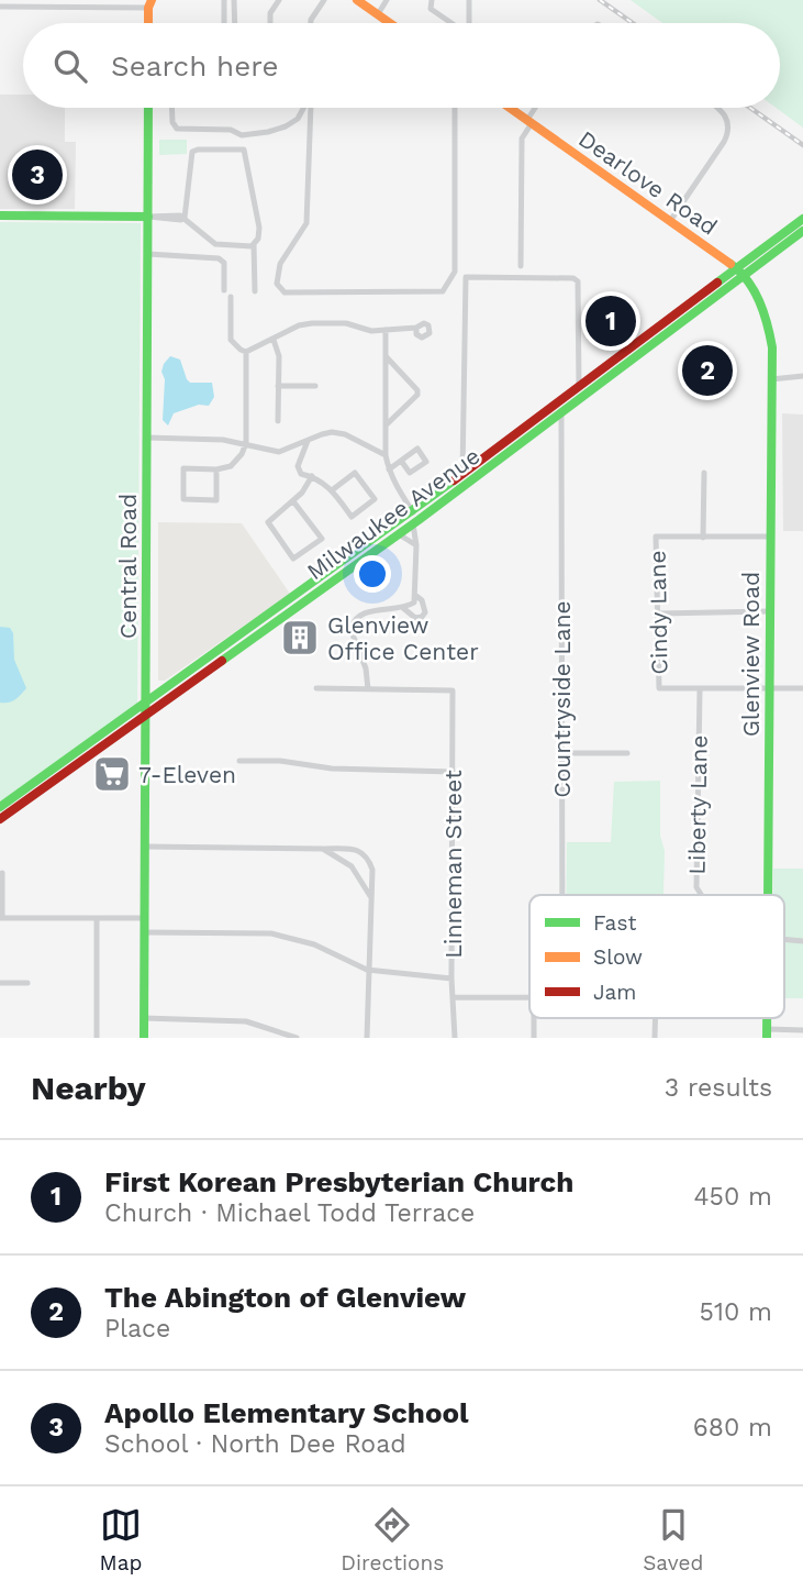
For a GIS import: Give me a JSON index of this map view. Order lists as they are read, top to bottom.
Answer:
{
  "streets": {
    "main road": [
      "Dearlove Road",
      "Milwaukee Avenue",
      "Central Road",
      "Glenview Road"
    ],
    "street": [
      "Cindy Lane",
      "Countryside Lane",
      "Liberty Lane",
      "Linneman Street"
    ]
  },
  "crossings": [
    ["Dearlove Road", "Milwaukee Avenue"],
    ["Dearlove Road", "Glenview Road"],
    ["Milwaukee Avenue", "Central Road"],
    ["Milwaukee Avenue", "Glenview Road"],
    ["Milwaukee Avenue", "Countryside Lane"],
    ["Cindy Lane", "Liberty Lane"]
  ],
  "places": {
    "building": ["Glenview Office Center"],
    "supermarket": ["7-Eleven"]
  },
  "legend": ["Fast", "Slow", "Jam"],
  "page": {
    "search": "Search here",
    "pins": ["3", "1", "2"],
    "heading": ["Nearby", "3 results"],
    "list": [
      {
        "mark": "1",
        "name": "First Korean Presbyterian Church",
        "note": "Church · Michael Todd Terrace",
        "value": "450 m"
      },
      {
        "mark": "2",
        "name": "The Abington of Glenview",
        "note": "Place",
        "value": "510 m"
      },
      {
        "mark": "3",
        "name": "Apollo Elementary School",
        "note": "School · North Dee Road",
        "value": "680 m"
      }
    ],
    "nav": ["Map", "Directions", "Saved"]
  }
}
